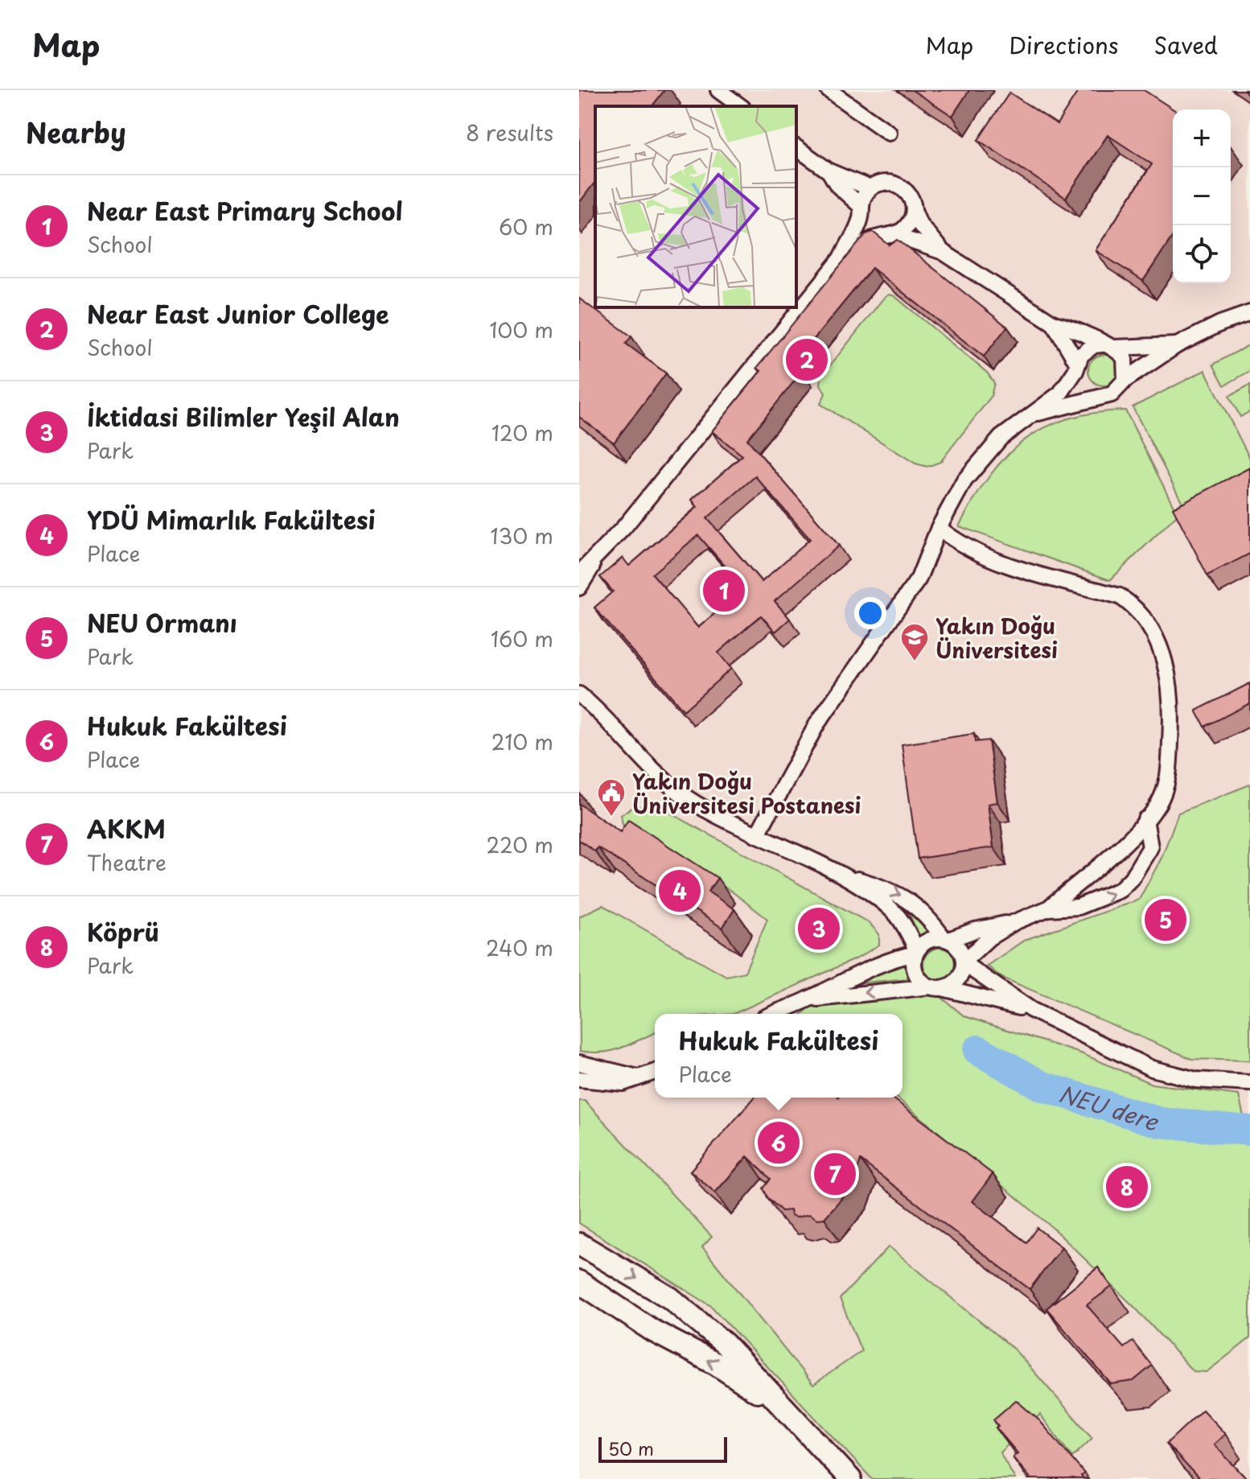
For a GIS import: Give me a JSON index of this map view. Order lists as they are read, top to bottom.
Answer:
{
  "water": ["NEU dere"],
  "places": {
    "school or university": ["Yakın Doğu Üniversitesi"],
    "public building": ["Yakın Doğu Üniversitesi Postanesi"]
  },
  "scale_bar": "50 m",
  "page": {
    "header": "Map",
    "nav": ["Map", "Directions", "Saved"],
    "heading": ["Nearby", "8 results"],
    "map_buttons": ["+", "−"],
    "list": [
      {
        "mark": "1",
        "name": "Near East Primary School",
        "note": "School",
        "value": "60 m"
      },
      {
        "mark": "2",
        "name": "Near East Junior College",
        "note": "School",
        "value": "100 m"
      },
      {
        "mark": "3",
        "name": "İktidasi Bilimler Yeşil Alan",
        "note": "Park",
        "value": "120 m"
      },
      {
        "mark": "4",
        "name": "YDÜ Mimarlık Fakültesi",
        "note": "Place",
        "value": "130 m"
      },
      {
        "mark": "5",
        "name": "NEU Ormanı",
        "note": "Park",
        "value": "160 m"
      },
      {
        "mark": "6",
        "name": "Hukuk Fakültesi",
        "note": "Place",
        "value": "210 m"
      },
      {
        "mark": "7",
        "name": "AKKM",
        "note": "Theatre",
        "value": "220 m"
      },
      {
        "mark": "8",
        "name": "Köprü",
        "note": "Park",
        "value": "240 m"
      }
    ],
    "pins": [
      "2",
      "1",
      "4",
      "5",
      "3",
      "6",
      "7",
      "8"
    ],
    "popup": ["Hukuk Fakültesi", "Place"],
    "scale": "50 m"
  }
}
